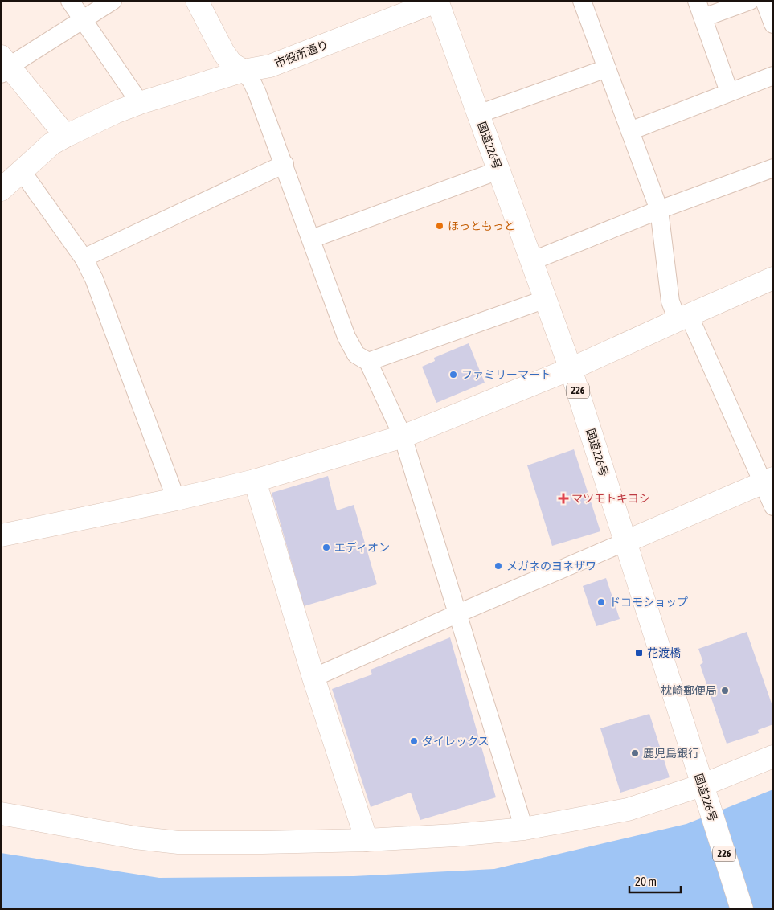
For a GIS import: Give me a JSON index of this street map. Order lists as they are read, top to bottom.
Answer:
{
  "streets": {
    "main road": ["市役所通り", "国道226号", "226"]
  },
  "crossings": [
    ["市役所通り", "国道226号"]
  ],
  "places": {
    "other": [
      "ほっともっと",
      "ファミリーマート",
      "エディオン",
      "メガネのヨネザワ",
      "ドコモショップ",
      "枕崎郵便局",
      "ダイレックス",
      "鹿児島銀行"
    ],
    "health": ["マツモトキヨシ"],
    "transit": ["花渡橋"]
  },
  "scale_bar": "20 m"
}
